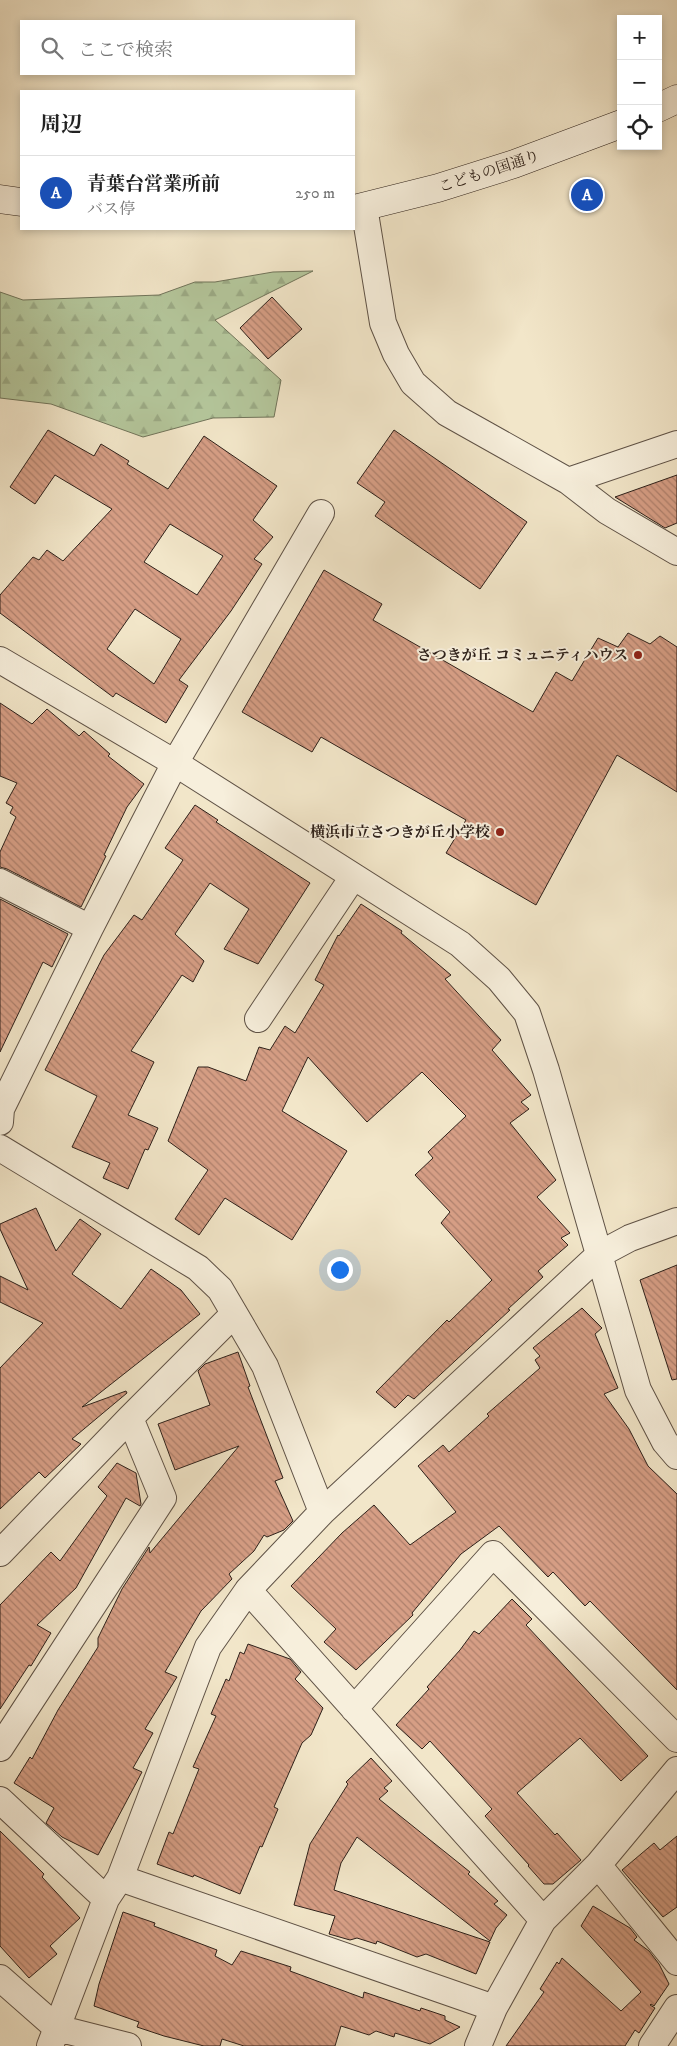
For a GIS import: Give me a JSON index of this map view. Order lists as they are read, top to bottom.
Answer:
{
  "streets": {
    "main road": ["こどもの国通り"]
  },
  "places": ["さつきが丘 コミュニティハウス", "横浜市立さつきが丘小学校"],
  "page": {
    "map_buttons": ["+", "−"],
    "search": "ここで検索",
    "heading": "周辺",
    "list": [
      {
        "mark": "A",
        "name": "青葉台営業所前",
        "note": "バス停",
        "value": "250 m"
      }
    ],
    "pins": "A"
  }
}
